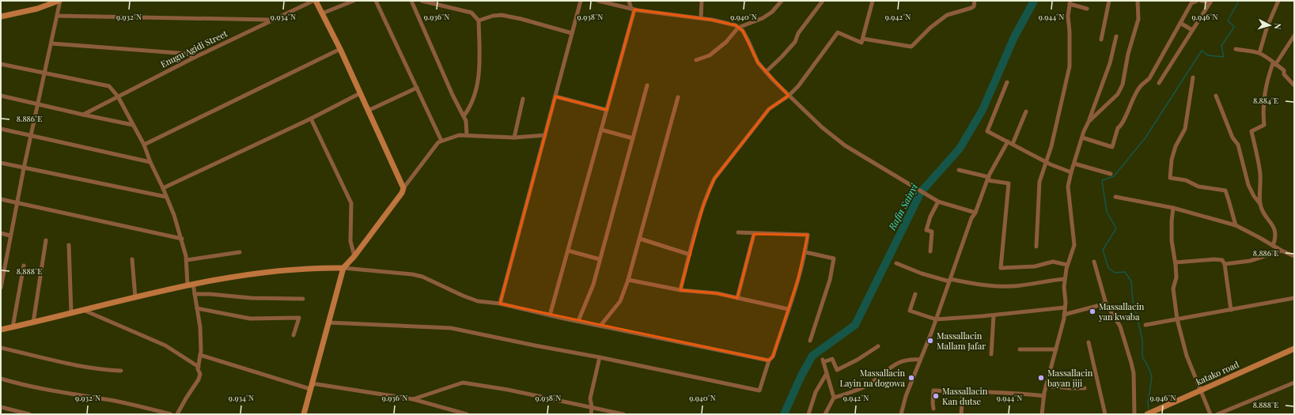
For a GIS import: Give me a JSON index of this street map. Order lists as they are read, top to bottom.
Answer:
{
  "streets": {
    "street": ["Enugu Agidi Street", "katako road"]
  },
  "water": ["Rafin Sainyi"],
  "places": [
    "Massallacin yan kwaba",
    "Massallacin Mallam Jafar",
    "Massallacin Layin na dogowa",
    "Massallacin bayan jiji",
    "Massallacin Kan dutse"
  ],
  "north": "right",
  "coordinates": [
    "9.932°N",
    "9.934°N",
    "9.936°N",
    "9.938°N",
    "9.940°N",
    "9.942°N",
    "9.944°N",
    "9.946°N",
    "8.884°E",
    "8.886°E",
    "8.888°E"
  ]
}
